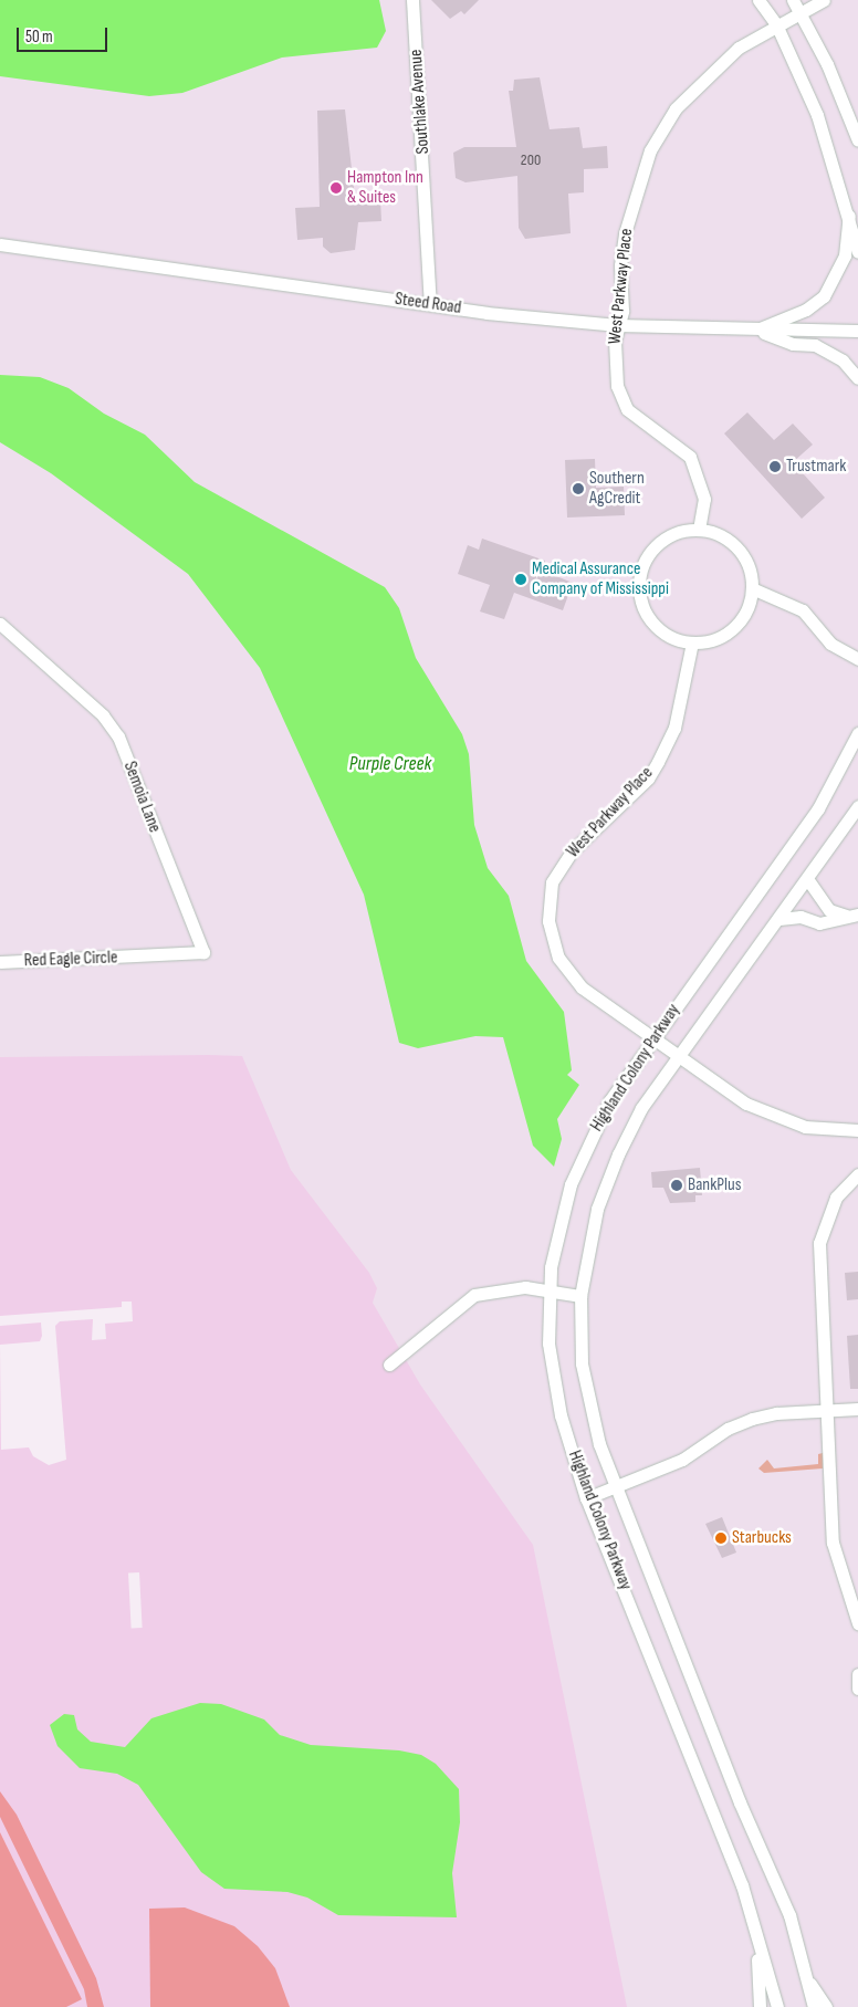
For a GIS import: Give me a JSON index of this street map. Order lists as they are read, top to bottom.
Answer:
{
  "streets": {
    "street": [
      "Southlake Avenue",
      "West Parkway Place",
      "Steed Road",
      "Semoia Lane",
      "Red Eagle Circle",
      "Highland Colony Parkway"
    ]
  },
  "crossings": [
    ["Southlake Avenue", "Steed Road"],
    ["West Parkway Place", "Steed Road"],
    ["West Parkway Place", "Highland Colony Parkway"],
    ["Semoia Lane", "Red Eagle Circle"]
  ],
  "water": ["Purple Creek"],
  "places": [
    "Hampton Inn & Suites",
    "Trustmark",
    "Southern AgCredit",
    "Medical Assurance Company of Mississippi",
    "BankPlus",
    "Starbucks"
  ],
  "house_numbers": ["200"],
  "scale_bar": "50 m"
}
